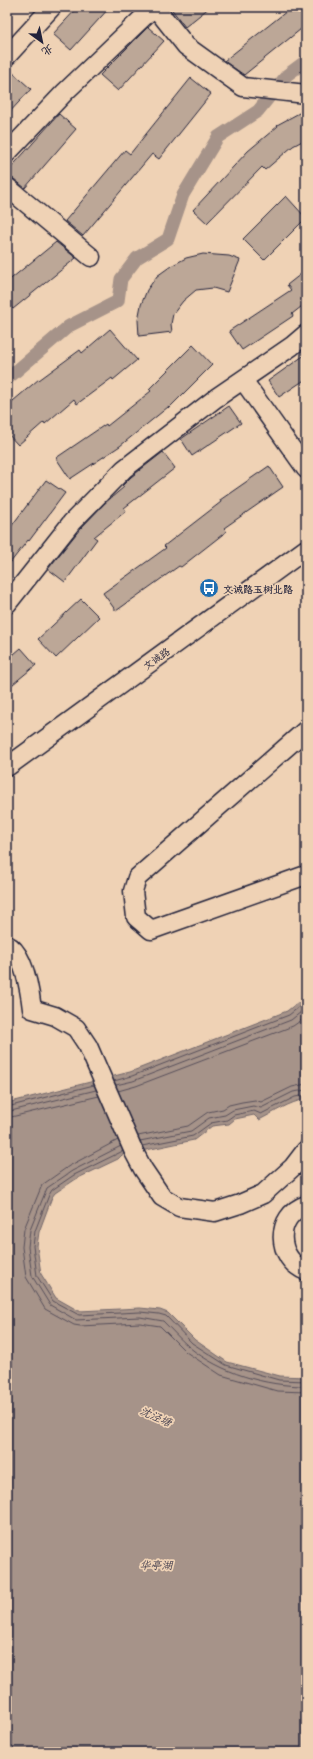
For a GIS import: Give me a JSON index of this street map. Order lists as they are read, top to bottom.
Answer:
{
  "streets": {
    "street": ["文诚路"]
  },
  "water": ["沈泾塘", "华亭湖"],
  "places": {
    "bus stop": ["文诚路玉树北路"]
  },
  "north": "bottom right"
}
